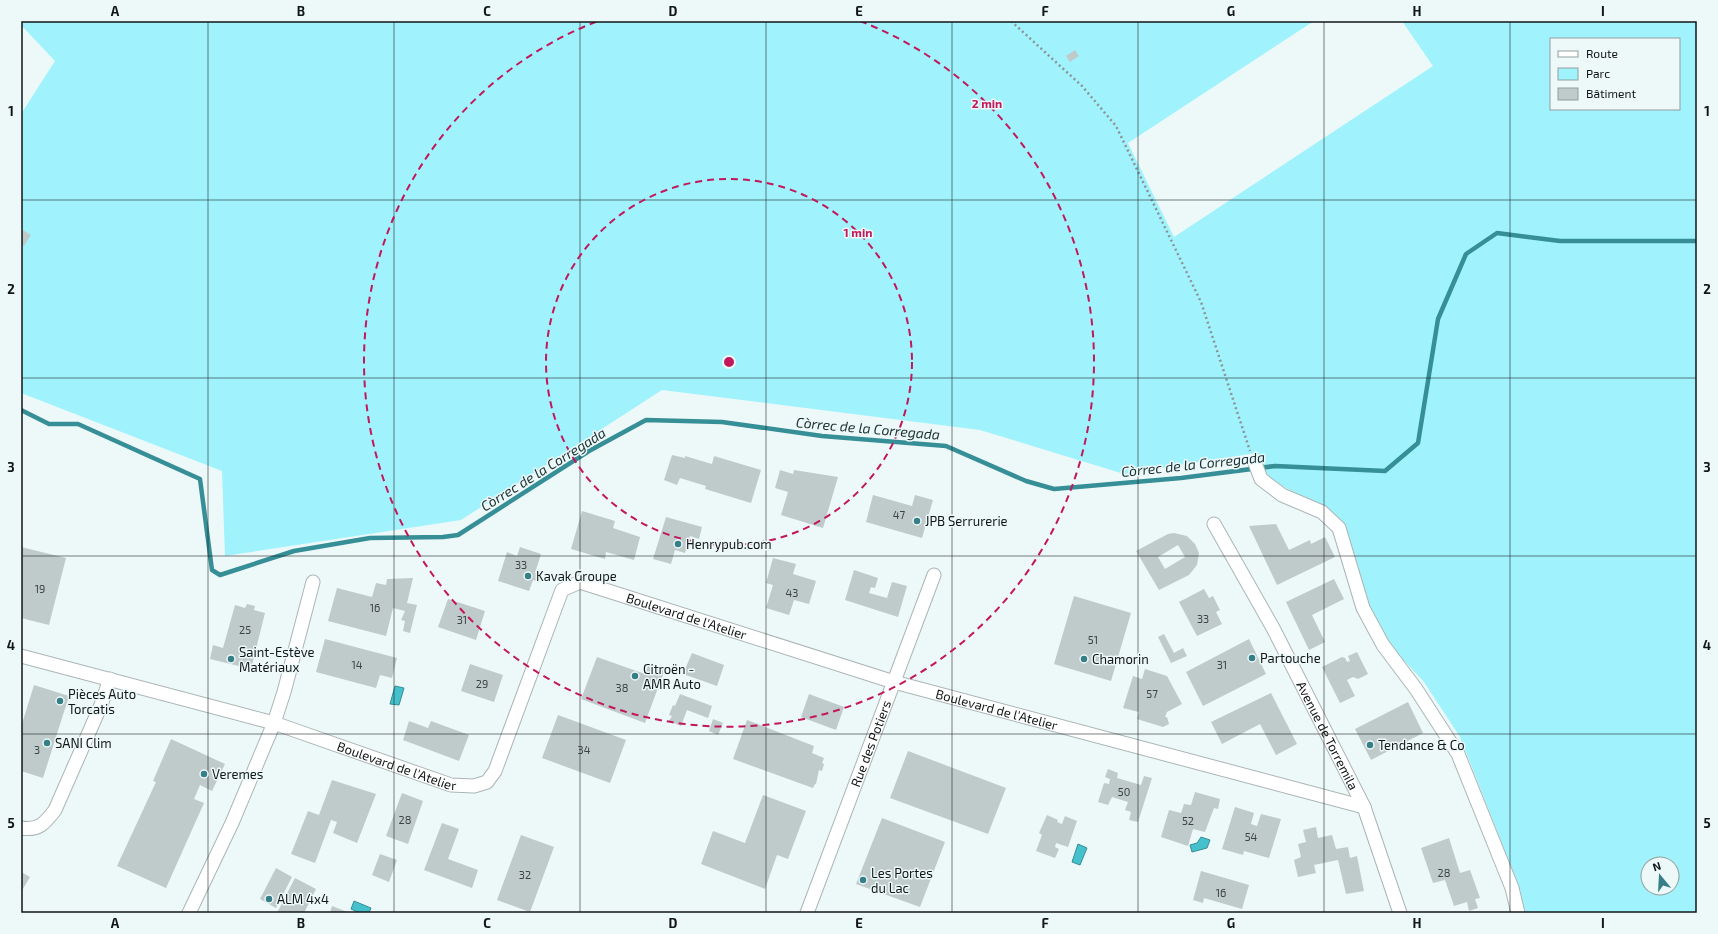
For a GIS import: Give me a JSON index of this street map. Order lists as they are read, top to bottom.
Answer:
{
  "streets": {
    "street": ["Boulevard de l'Atelier", "Avenue de Torremila", "Rue des Potiers"]
  },
  "crossings": [
    ["Boulevard de l'Atelier", "Avenue de Torremila"],
    ["Boulevard de l'Atelier", "Rue des Potiers"]
  ],
  "water": ["Còrrec de la Corregada"],
  "places": [
    "JPB Serrurerie",
    "Henrypub.com",
    "Kavak Groupe",
    "Partouche",
    "Saint-Estève Matériaux",
    "Chamorin",
    "Citroën - AMR Auto",
    "Pièces Auto Torcatis",
    "SANI Clim",
    "Tendance & Co",
    "Veremes",
    "Les Portes du Lac",
    "ALM 4x4"
  ],
  "house_numbers": [
    "47",
    "33",
    "19",
    "43",
    "16",
    "33",
    "31",
    "25",
    "51",
    "14",
    "31",
    "29",
    "38",
    "57",
    "3",
    "34",
    "50",
    "28",
    "52",
    "54",
    "28",
    "32",
    "16"
  ],
  "legend": ["Route", "Parc", "Bâtiment"],
  "north": "top",
  "grid": {
    "columns": [
      "A",
      "B",
      "C",
      "D",
      "E",
      "F",
      "G",
      "H",
      "I"
    ],
    "rows": [
      "1",
      "2",
      "3",
      "4",
      "5"
    ]
  },
  "rings": ["2 min", "1 min"]
}
